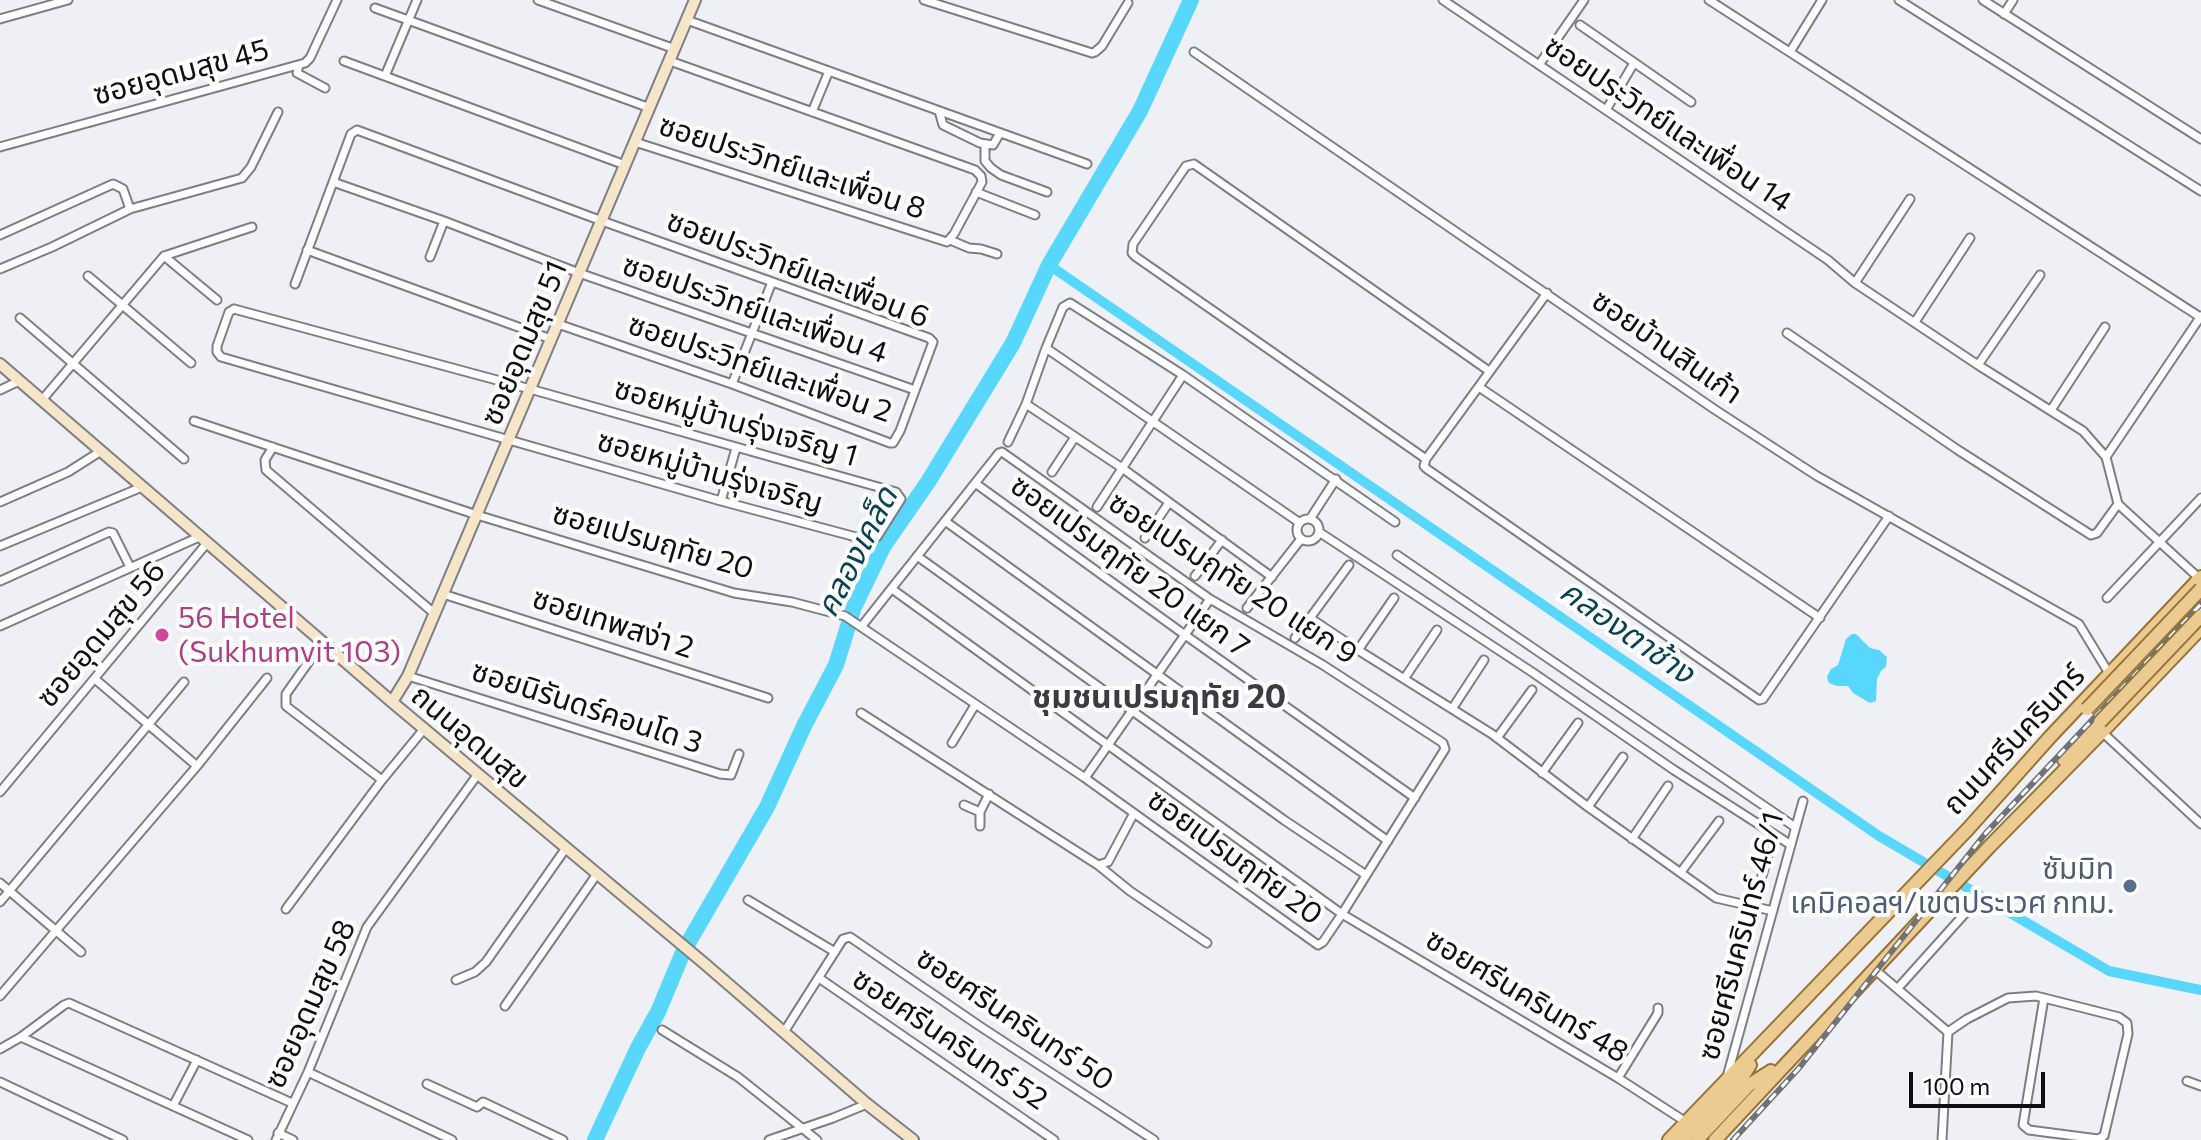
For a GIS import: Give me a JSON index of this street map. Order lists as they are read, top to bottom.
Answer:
{
  "streets": {
    "main road": ["ซอยอุดมสุข 51", "ถนนอุดมสุข", "ถนนศรีนครินทร์"],
    "street": [
      "ซอยอุดมสุข 45",
      "ซอยประวิทย์และเพื่อน 14",
      "ซอยประวิทย์และเพื่อน 8",
      "ซอยประวิทย์และเพื่อน 6",
      "ซอยประวิทย์และเพื่อน 4",
      "ซอยบ้านสินเก้า",
      "ซอยประวิทย์และเพื่อน 2",
      "ซอยหมู่บ้านรุ่งเจริญ 1",
      "ซอยหมู่บ้านรุ่งเจริญ",
      "ซอยเปรมฤทัย 20",
      "ซอยเปรมฤทัย 20 แยก 7",
      "ซอยเปรมฤทัย 20 แยก 9",
      "ซอยเทพสง่า 2",
      "ซอยอุดมสุข 56",
      "ซอยนิรันดร์คอนโด 3",
      "ซอยศรีนครินทร์ 46/1",
      "ซอยศรีนครินทร์ 48",
      "ซอยอุดมสุข 58",
      "ซอยศรีนครินทร์ 50",
      "ซอยศรีนครินทร์ 52"
    ]
  },
  "crossings": [
    ["ซอยประวิทย์และเพื่อน 8", "ซอยอุดมสุข 51"],
    ["ซอยประวิทย์และเพื่อน 6", "ซอยประวิทย์และเพื่อน 4"],
    ["ซอยประวิทย์และเพื่อน 6", "ซอยอุดมสุข 51"],
    ["ซอยประวิทย์และเพื่อน 6", "ซอยประวิทย์และเพื่อน 2"],
    ["ซอยประวิทย์และเพื่อน 4", "ซอยอุดมสุข 51"],
    ["ซอยประวิทย์และเพื่อน 4", "ซอยประวิทย์และเพื่อน 2"],
    ["ซอยอุดมสุข 51", "ซอยประวิทย์และเพื่อน 2"],
    ["ซอยอุดมสุข 51", "ซอยหมู่บ้านรุ่งเจริญ 1"],
    ["ซอยอุดมสุข 51", "ซอยหมู่บ้านรุ่งเจริญ"],
    ["ซอยอุดมสุข 51", "ซอยเปรมฤทัย 20"],
    ["ซอยอุดมสุข 51", "ซอยเทพสง่า 2"],
    ["ซอยอุดมสุข 51", "ซอยนิรันดร์คอนโด 3"],
    ["ซอยอุดมสุข 51", "ถนนอุดมสุข"],
    ["ซอยบ้านสินเก้า", "ถนนศรีนครินทร์"],
    ["ซอยหมู่บ้านรุ่งเจริญ 1", "ซอยหมู่บ้านรุ่งเจริญ"],
    ["ซอยเปรมฤทัย 20", "ซอยเปรมฤทัย 20 แยก 7"],
    ["ซอยเปรมฤทัย 20", "ซอยเปรมฤทัย 20 แยก 9"],
    ["ซอยเปรมฤทัย 20", "ซอยศรีนครินทร์ 48"],
    ["ซอยเปรมฤทัย 20 แยก 7", "ซอยเปรมฤทัย 20 แยก 9"],
    ["ซอยอุดมสุข 56", "ถนนอุดมสุข"],
    ["ถนนอุดมสุข", "ซอยอุดมสุข 58"],
    ["ถนนศรีนครินทร์", "ซอยศรีนครินทร์ 46/1"],
    ["ถนนศรีนครินทร์", "ซอยศรีนครินทร์ 48"]
  ],
  "districts": ["ชุมชนเปรมฤทัย 20"],
  "water": ["คลองเคล็ด", "คลองตาช้าง"],
  "places": ["56 Hotel (Sukhumvit 103)", "ซัมมิท เคมิคอลฯ/เขตประเวศ กทม."],
  "scale_bar": "100 m"
}
